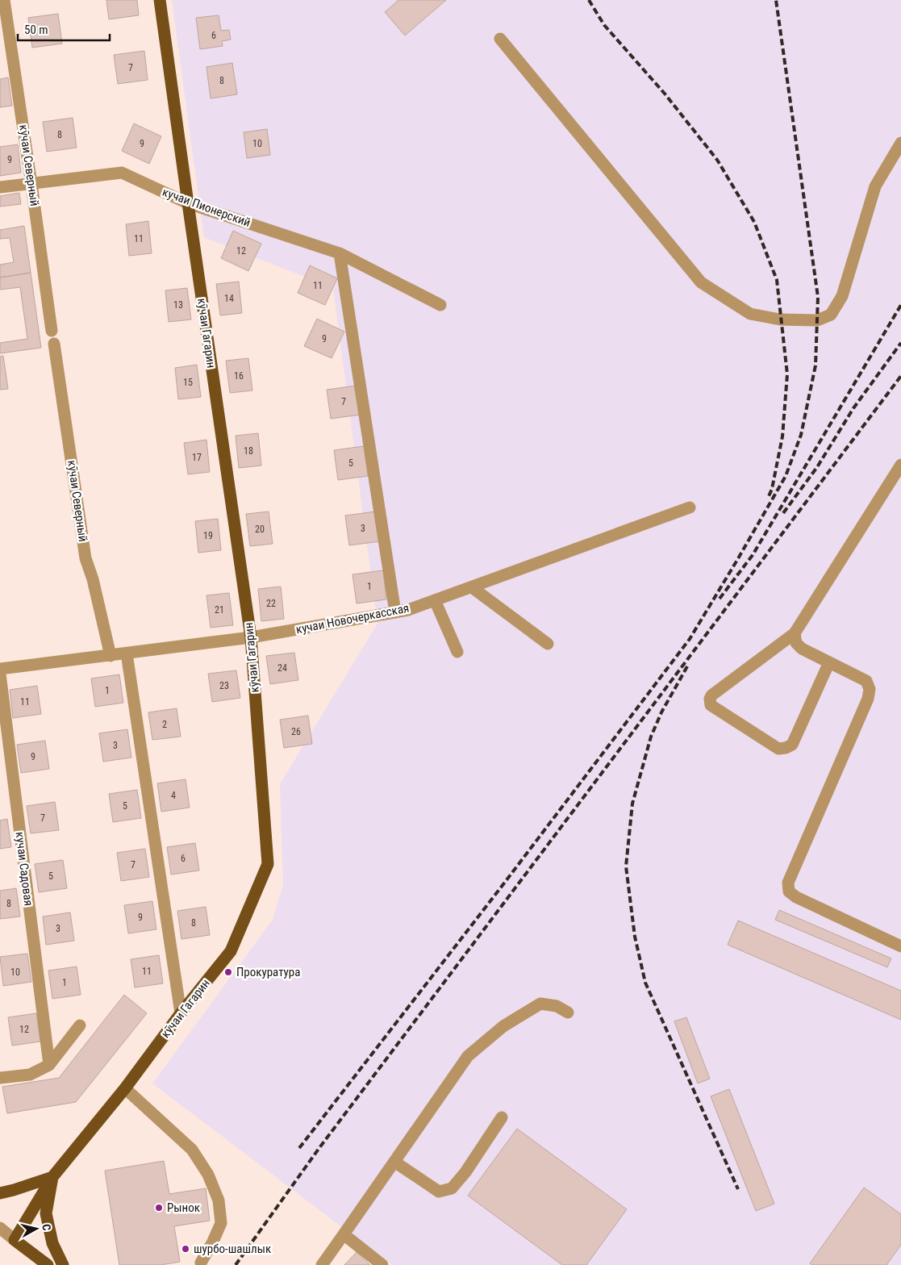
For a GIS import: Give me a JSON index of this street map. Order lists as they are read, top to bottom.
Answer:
{
  "streets": {
    "main road": ["кӯчаи Гагарин"],
    "street": [
      "кӯчаи Северный",
      "кучаи Пионерский",
      "кучаи Новочеркасская",
      "кучаи Садовая"
    ]
  },
  "crossings": [
    ["кӯчаи Северный", "кучаи Пионерский"],
    ["кӯчаи Северный", "кучаи Новочеркасская"],
    ["кучаи Пионерский", "кӯчаи Гагарин"],
    ["кӯчаи Гагарин", "кучаи Новочеркасская"]
  ],
  "places": ["Прокуратура", "Рынок", "шурбо-шашлык"],
  "house_numbers": [
    "6",
    "7",
    "8",
    "8",
    "9",
    "10",
    "9",
    "11",
    "12",
    "11",
    "14",
    "13",
    "9",
    "16",
    "15",
    "7",
    "18",
    "17",
    "5",
    "3",
    "20",
    "19",
    "1",
    "22",
    "21",
    "24",
    "23",
    "1",
    "11",
    "2",
    "26",
    "3",
    "9",
    "4",
    "5",
    "7",
    "6",
    "7",
    "5",
    "8",
    "9",
    "8",
    "3",
    "11",
    "10",
    "1",
    "12"
  ],
  "scale_bar": "50 m",
  "north": "right"
}
